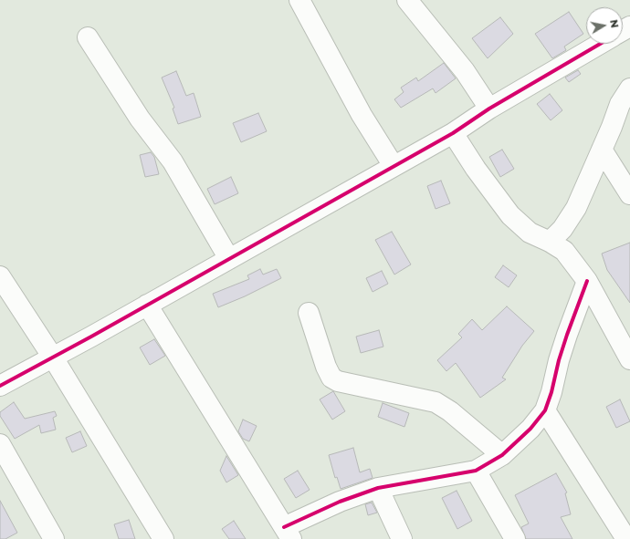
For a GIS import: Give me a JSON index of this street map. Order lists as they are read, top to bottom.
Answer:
{
  "north": "right"
}
